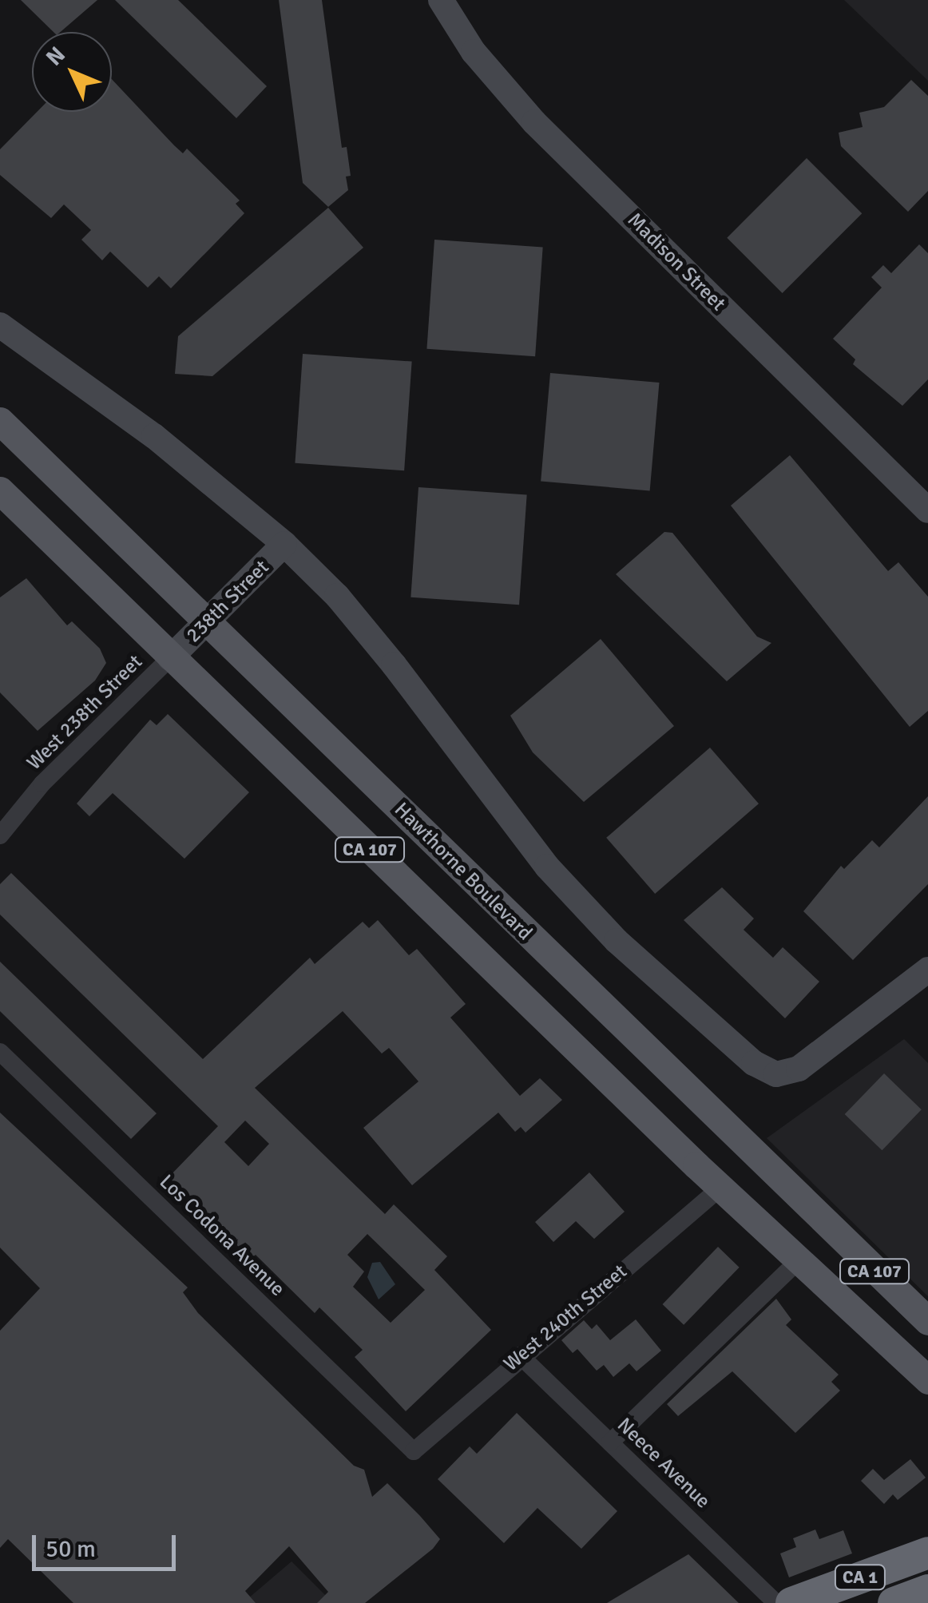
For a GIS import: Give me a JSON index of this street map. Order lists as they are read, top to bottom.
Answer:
{
  "streets": {
    "highway": ["CA 1"],
    "main road": ["CA 107", "Hawthorne Boulevard"],
    "street": [
      "Madison Street",
      "238th Street",
      "West 238th Street",
      "Los Codona Avenue",
      "West 240th Street",
      "Neece Avenue"
    ]
  },
  "crossings": [
    ["238th Street", "West 238th Street"],
    ["238th Street", "CA 107"],
    ["238th Street", "Hawthorne Boulevard"],
    ["West 238th Street", "CA 107"],
    ["CA 107", "West 240th Street"],
    ["Los Codona Avenue", "West 240th Street"],
    ["West 240th Street", "Neece Avenue"]
  ],
  "scale_bar": "50 m",
  "north": "top left"
}
